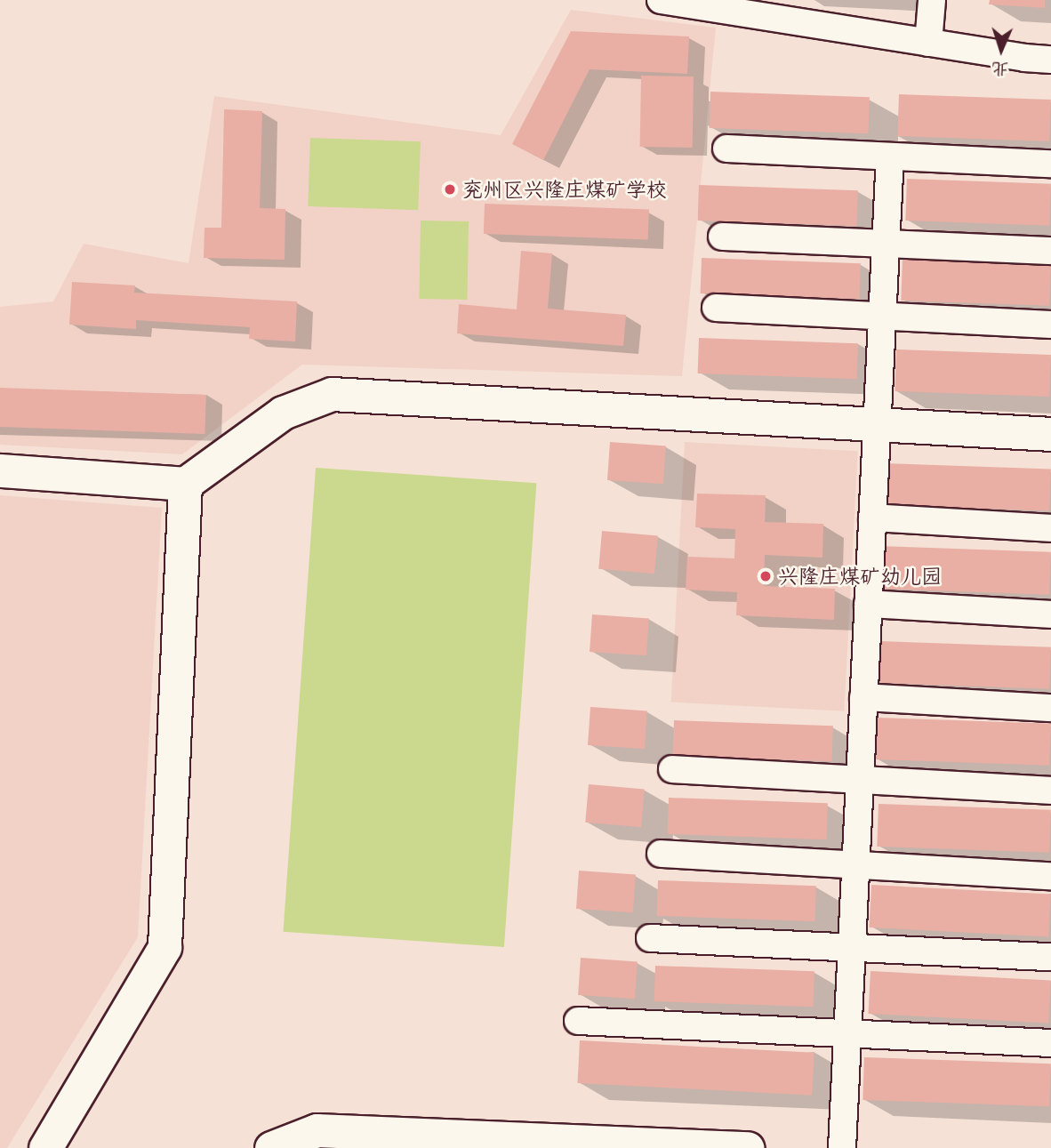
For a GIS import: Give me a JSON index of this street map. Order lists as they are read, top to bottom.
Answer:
{
  "places": ["兖州区兴隆庄煤矿学校", "兴隆庄煤矿幼儿园"],
  "north": "bottom"
}
